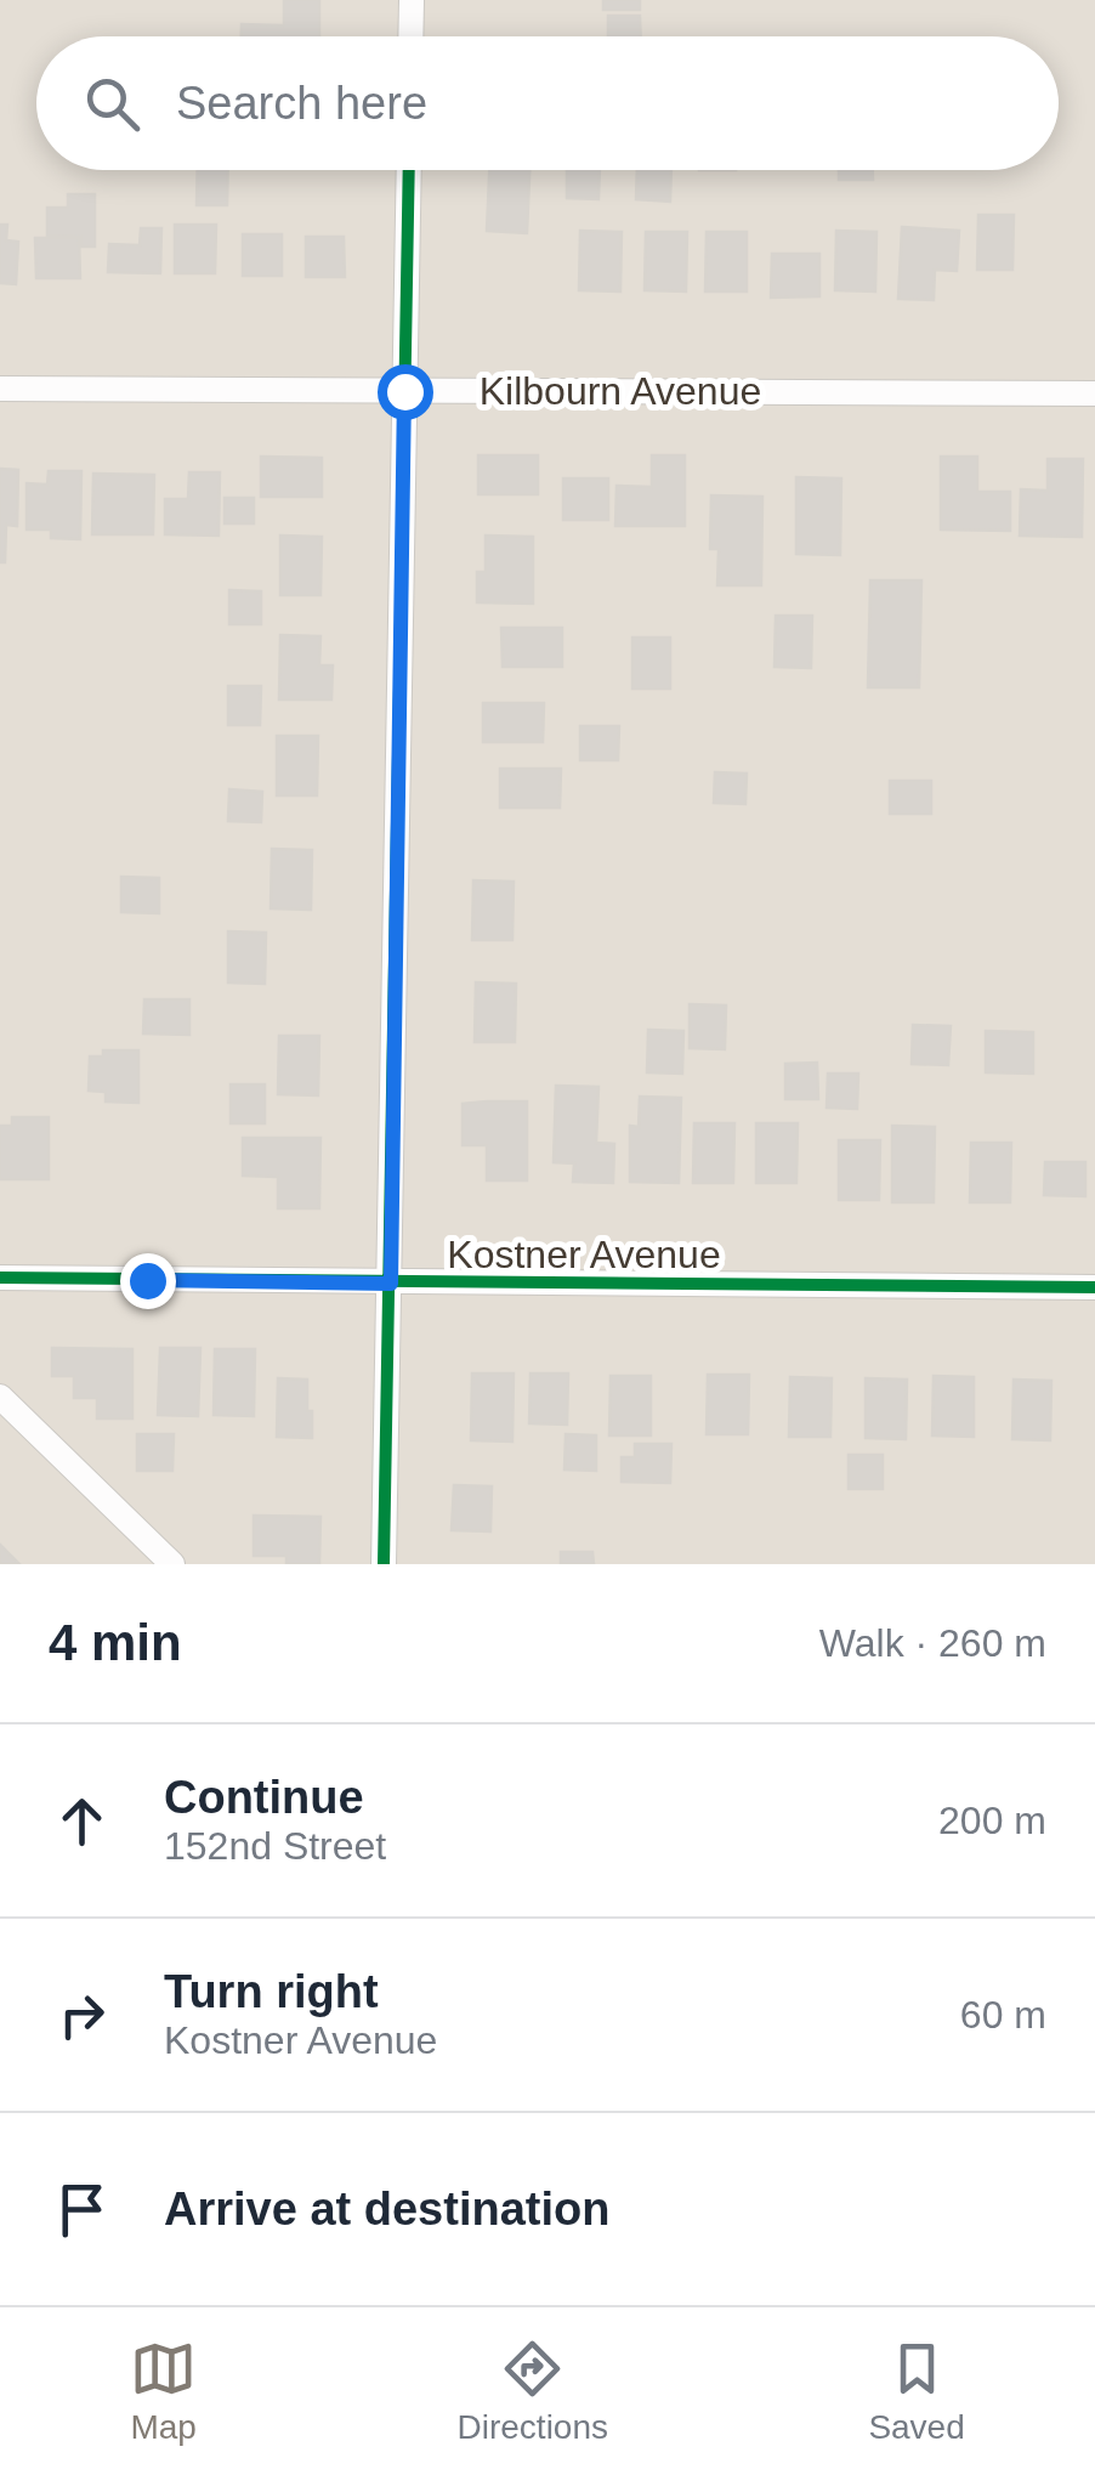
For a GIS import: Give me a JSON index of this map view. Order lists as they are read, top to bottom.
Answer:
{
  "streets": {
    "street": ["Kilbourn Avenue", "Kostner Avenue"]
  },
  "page": {
    "search": "Search here",
    "heading": ["4 min", "Walk · 260 m"],
    "list": [
      ["Continue", "152nd Street", "200 m"],
      ["Turn right", "Kostner Avenue", "60 m"],
      "Arrive at destination"
    ],
    "nav": ["Map", "Directions", "Saved"]
  }
}
